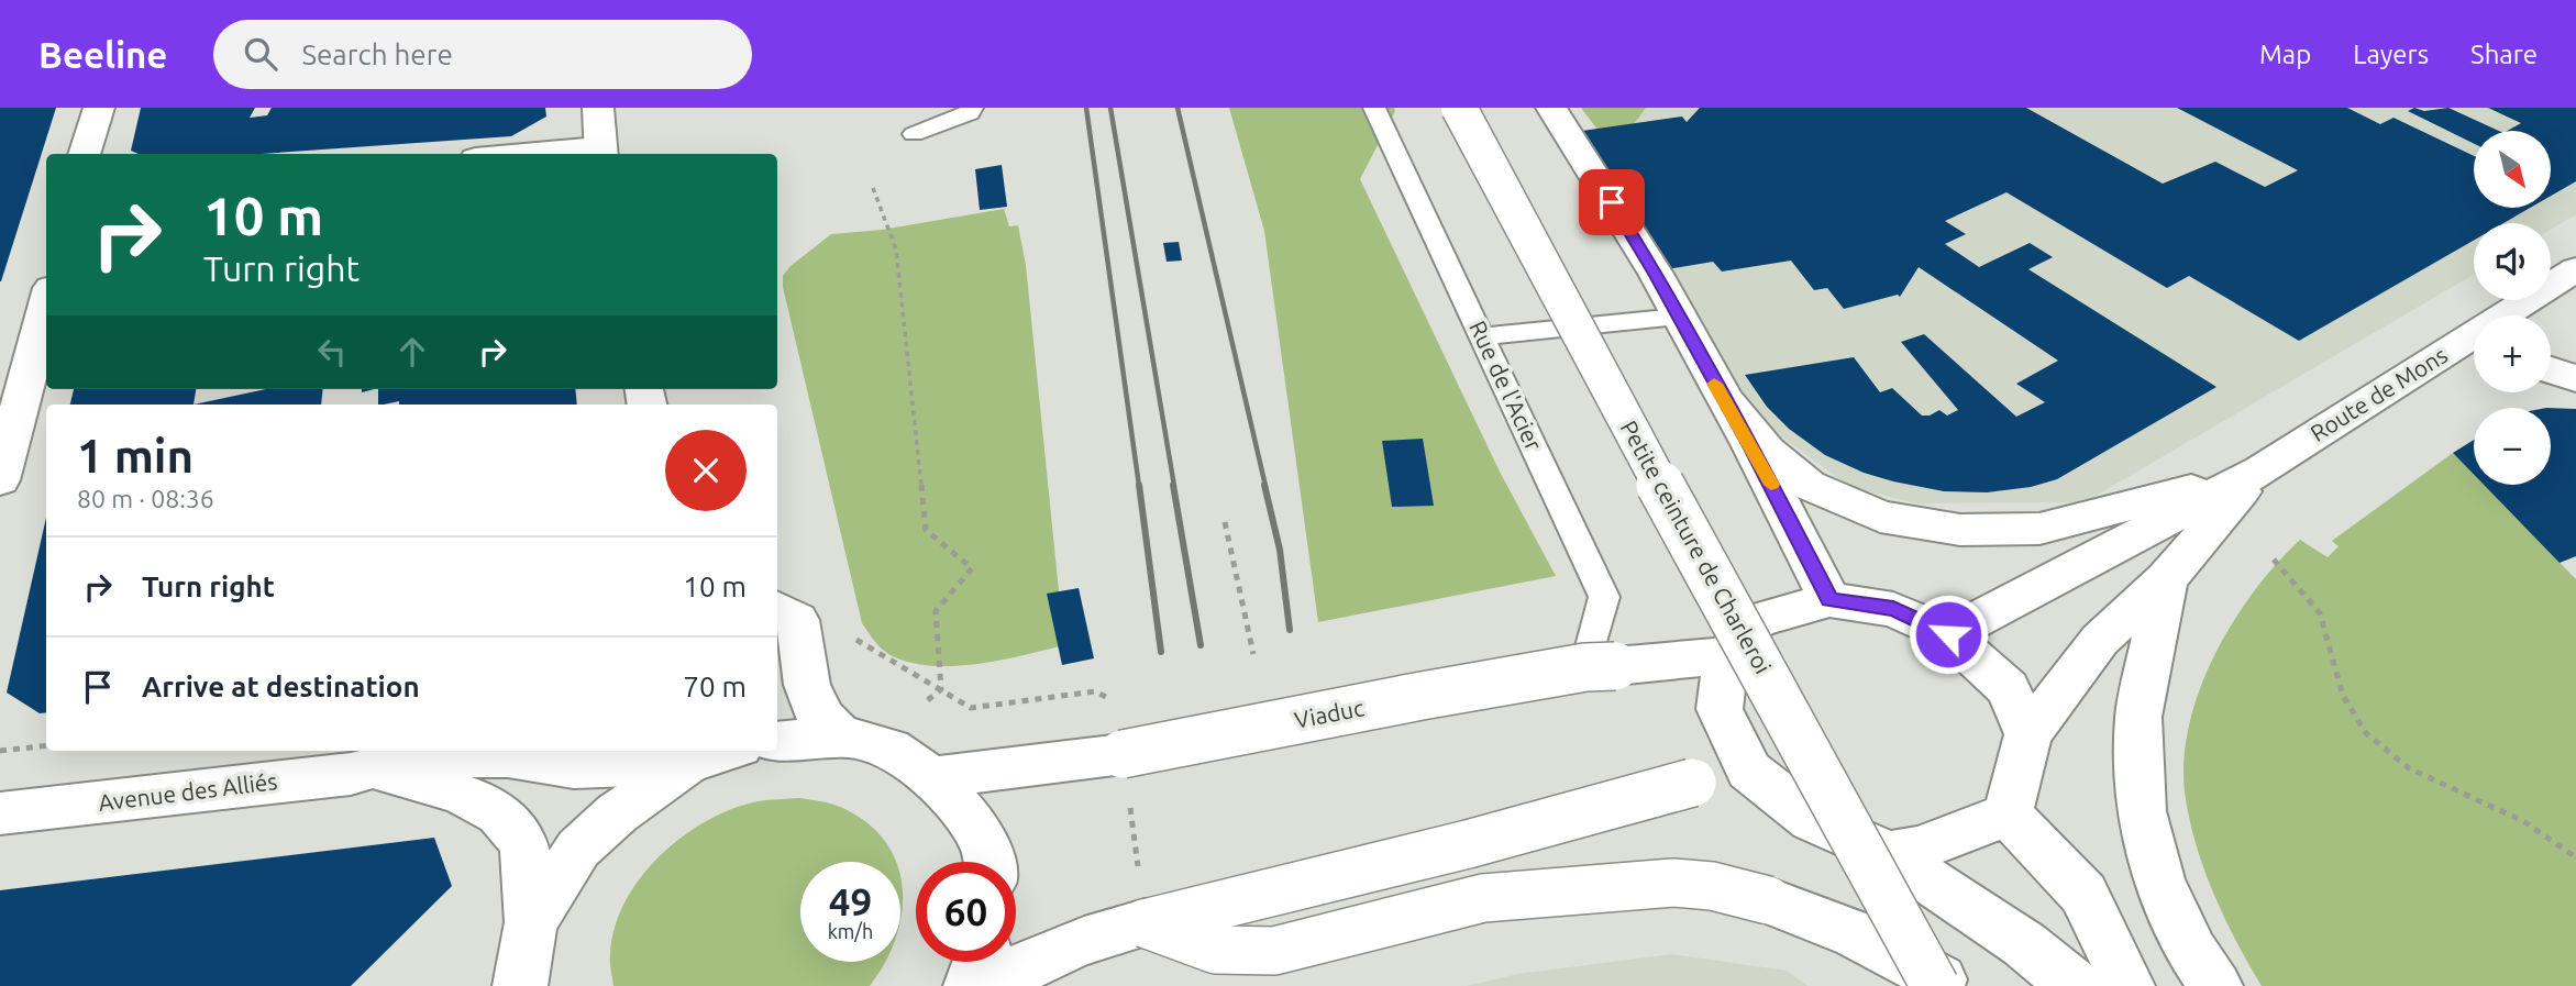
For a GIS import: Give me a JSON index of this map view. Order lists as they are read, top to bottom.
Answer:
{
  "streets": {
    "main road": [
      "Route de Mons",
      "Petite ceinture de Charleroi",
      "Viaduc",
      "Avenue des Alliés"
    ],
    "lane": ["Rue de l'Acier"]
  },
  "crossings": [
    ["Rue de l'Acier", "Viaduc"]
  ],
  "north": "bottom right",
  "page": {
    "header": "Beeline",
    "search": "Search here",
    "nav": ["Map", "Layers", "Share"],
    "map_buttons": ["+", "−"],
    "turn": ["10 m", "Turn right"],
    "heading": ["1 min", "80 m · 08:36"],
    "list": [
      {
        "name": "Turn right",
        "value": "10 m"
      },
      {
        "name": "Arrive at destination",
        "value": "70 m"
      }
    ],
    "speed": "49 km/h",
    "limit": "60"
  }
}
